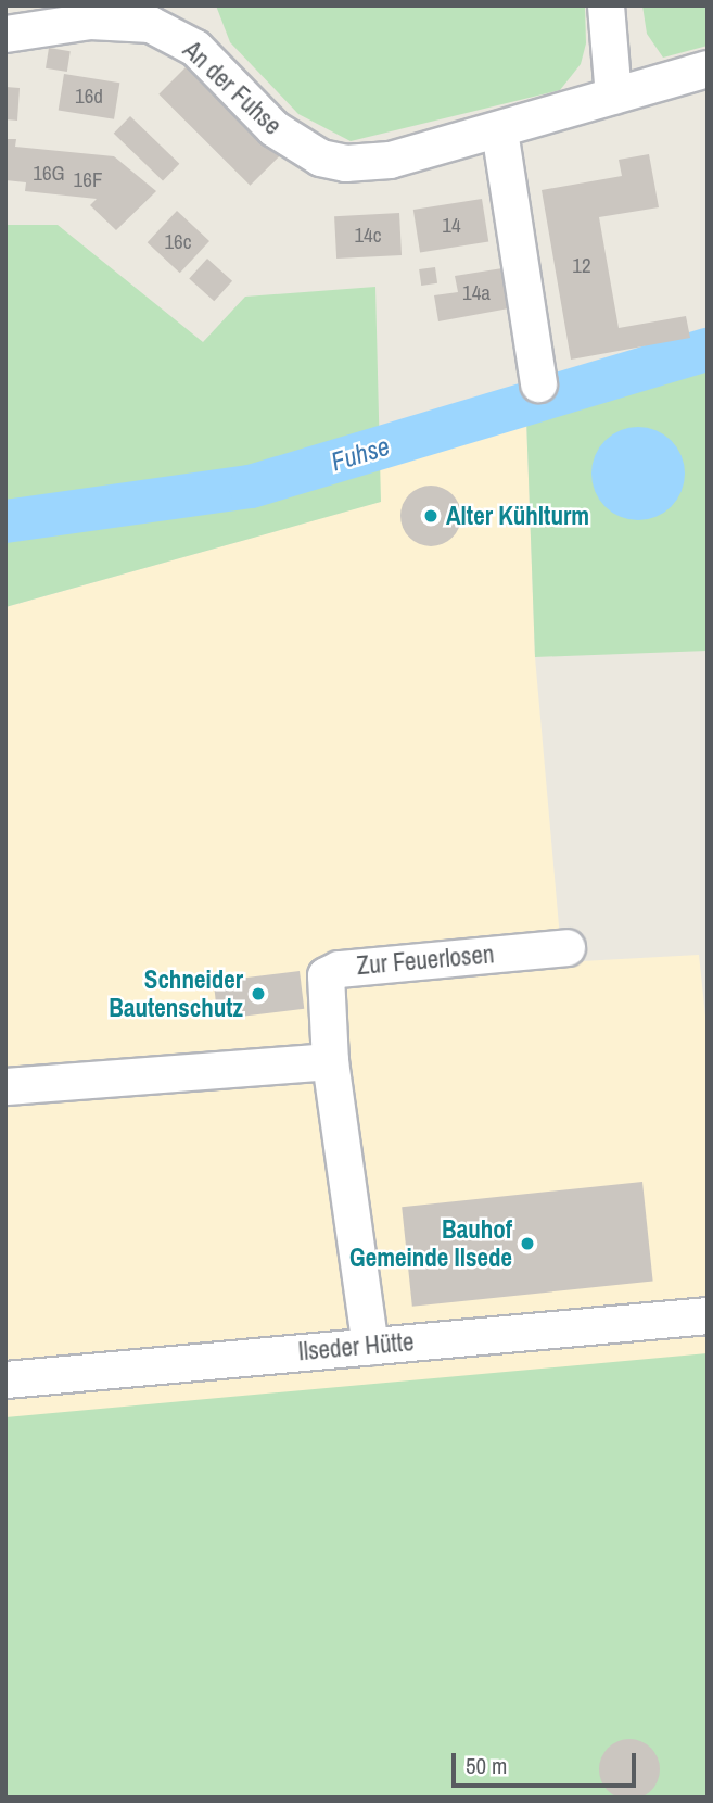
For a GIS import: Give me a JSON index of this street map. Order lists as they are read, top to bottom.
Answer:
{
  "streets": {
    "street": ["An der Fuhse", "Zur Feuerlosen", "Ilseder Hütte"]
  },
  "crossings": [
    ["Zur Feuerlosen", "Ilseder Hütte"]
  ],
  "water": ["Fuhse"],
  "places": ["Alter Kühlturm", "Schneider Bautenschutz", "Bauhof Gemeinde Ilsede"],
  "house_numbers": [
    "16d",
    "16G",
    "16F",
    "14",
    "14c",
    "16c",
    "12",
    "14a"
  ],
  "scale_bar": "50 m"
}
